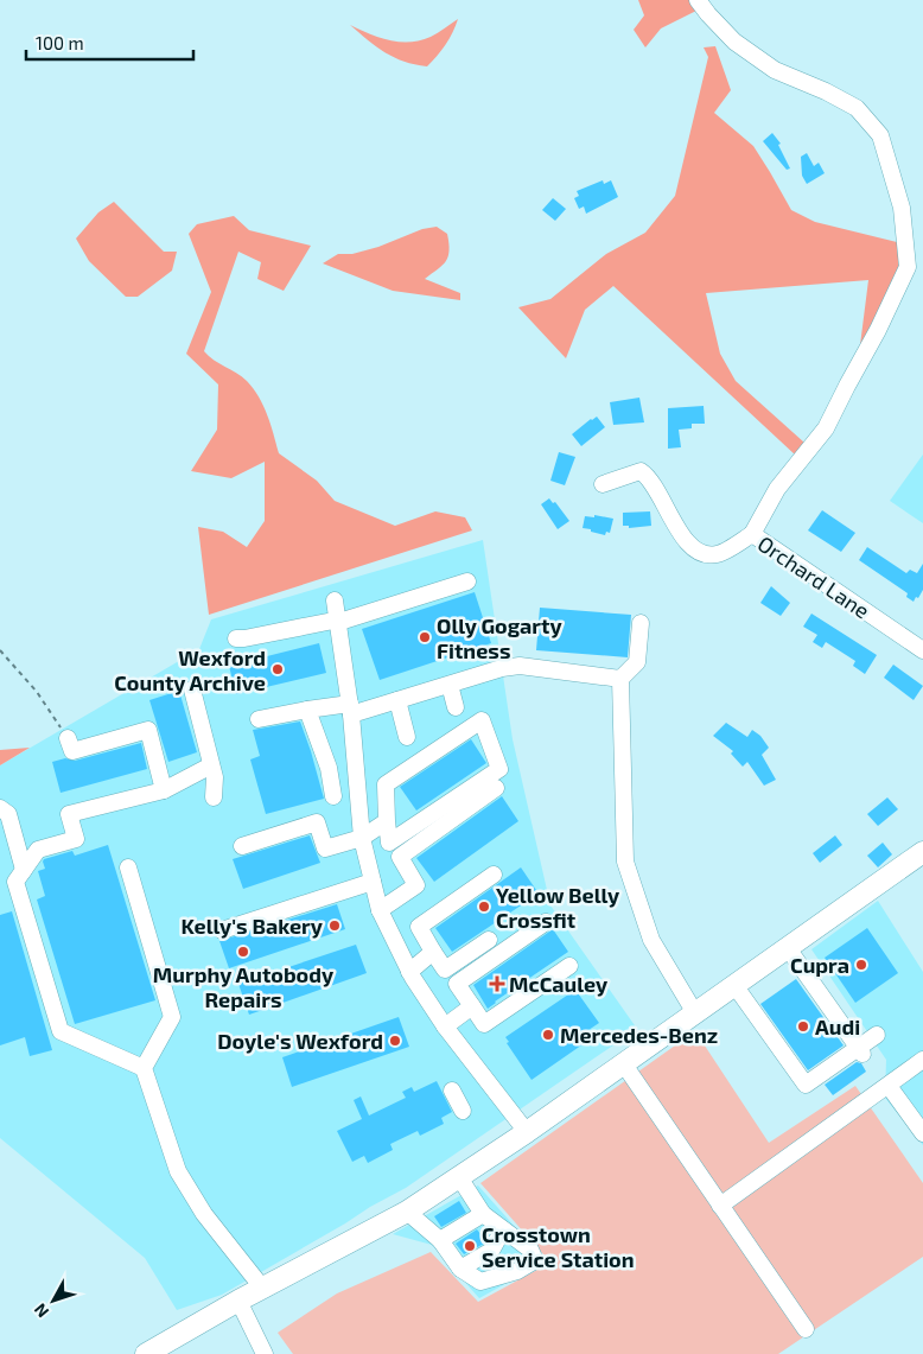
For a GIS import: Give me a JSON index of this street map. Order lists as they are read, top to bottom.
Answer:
{
  "streets": {
    "street": ["Orchard Lane"]
  },
  "places": {
    "other": [
      "Olly Gogarty Fitness",
      "Wexford County Archive",
      "Yellow Belly Crossfit",
      "Kelly's Bakery",
      "Murphy Autobody Repairs",
      "Cupra",
      "Audi",
      "Mercedes-Benz",
      "Doyle's Wexford",
      "Crosstown Service Station"
    ],
    "health": ["McCauley"]
  },
  "scale_bar": "100 m",
  "north": "bottom left"
}
